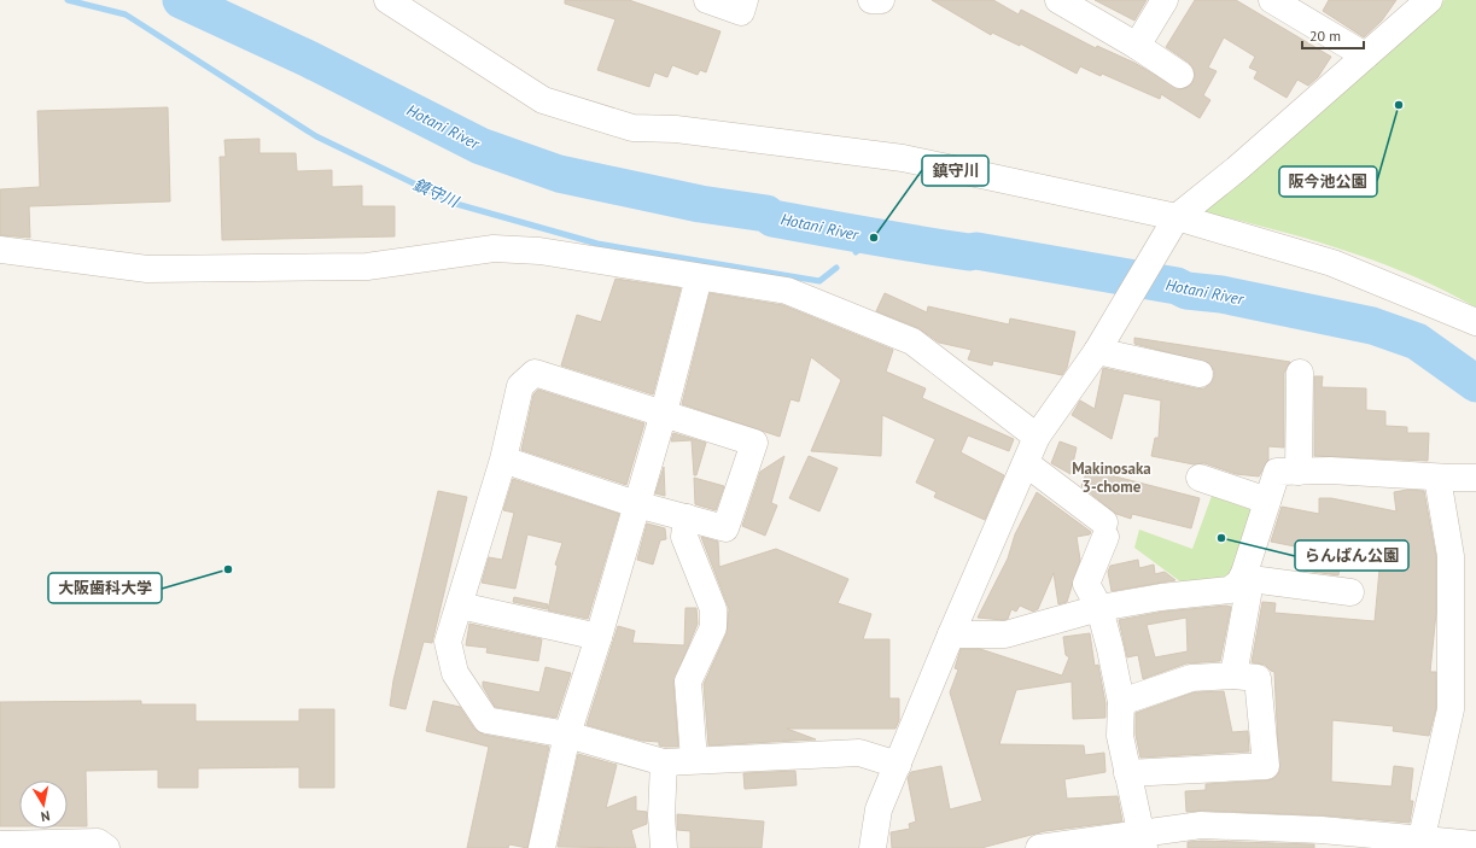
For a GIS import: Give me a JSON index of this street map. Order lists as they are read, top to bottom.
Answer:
{
  "districts": ["Makinosaka 3-chome"],
  "water": ["Hotani River", "鎮守川"],
  "places": [
    "阪今池公園",
    "鎮守川",
    "らんぱん公園",
    "大阪歯科大学"
  ],
  "scale_bar": "20 m",
  "north": "bottom"
}
